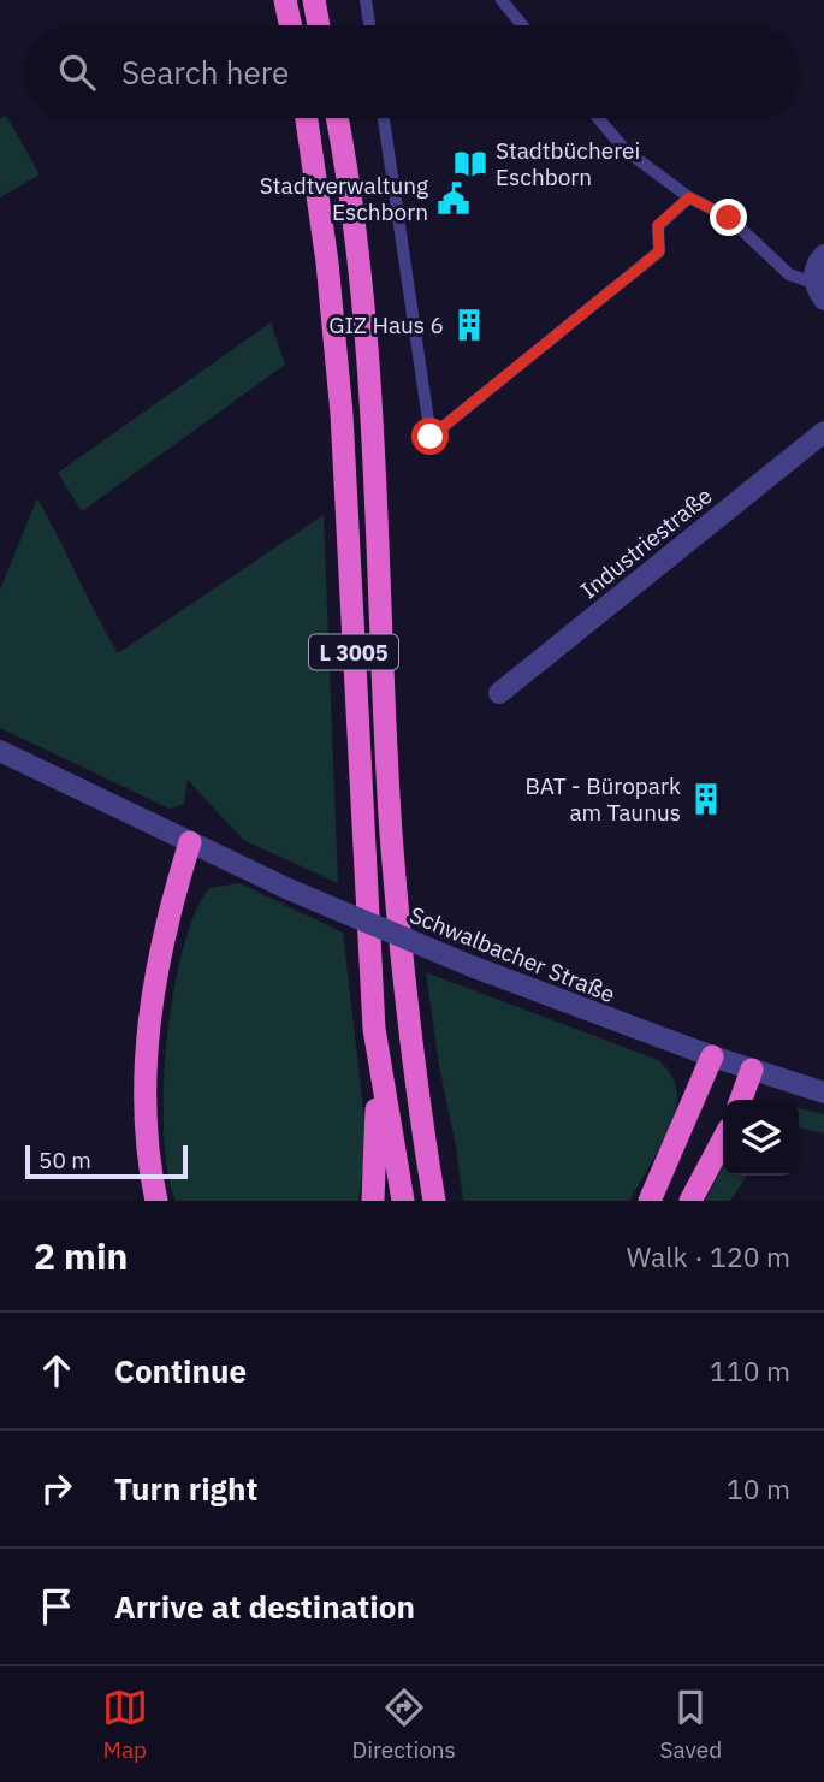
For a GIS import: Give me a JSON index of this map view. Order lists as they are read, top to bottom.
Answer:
{
  "streets": {
    "highway": ["L 3005"],
    "street": ["Industriestraße", "Schwalbacher Straße"]
  },
  "places": {
    "library": ["Stadtbücherei Eschborn"],
    "public building": ["Stadtverwaltung Eschborn"],
    "building": ["GIZ Haus 6", "BAT - Büropark am Taunus"]
  },
  "scale_bar": "50 m",
  "page": {
    "search": "Search here",
    "scale": "50 m",
    "heading": ["2 min", "Walk · 120 m"],
    "list": [
      ["Continue", "110 m"],
      ["Turn right", "10 m"],
      "Arrive at destination"
    ],
    "nav": ["Map", "Directions", "Saved"]
  }
}
